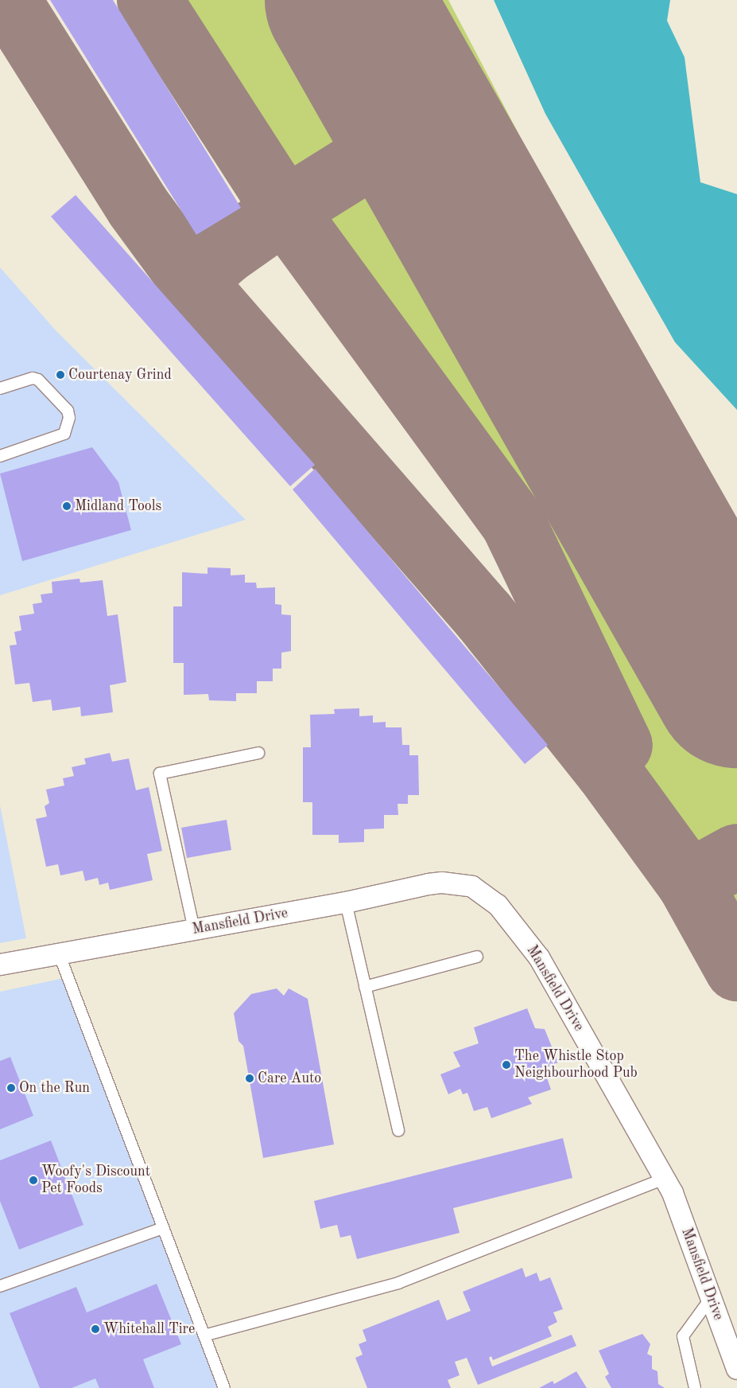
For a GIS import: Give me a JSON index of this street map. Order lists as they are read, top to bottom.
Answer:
{
  "streets": {
    "street": ["Mansfield Drive"]
  },
  "places": [
    "Courtenay Grind",
    "Midland Tools",
    "The Whistle Stop Neighbourhood Pub",
    "Care Auto",
    "On the Run",
    "Woofy's Discount Pet Foods",
    "Whitehall Tire"
  ]
}
